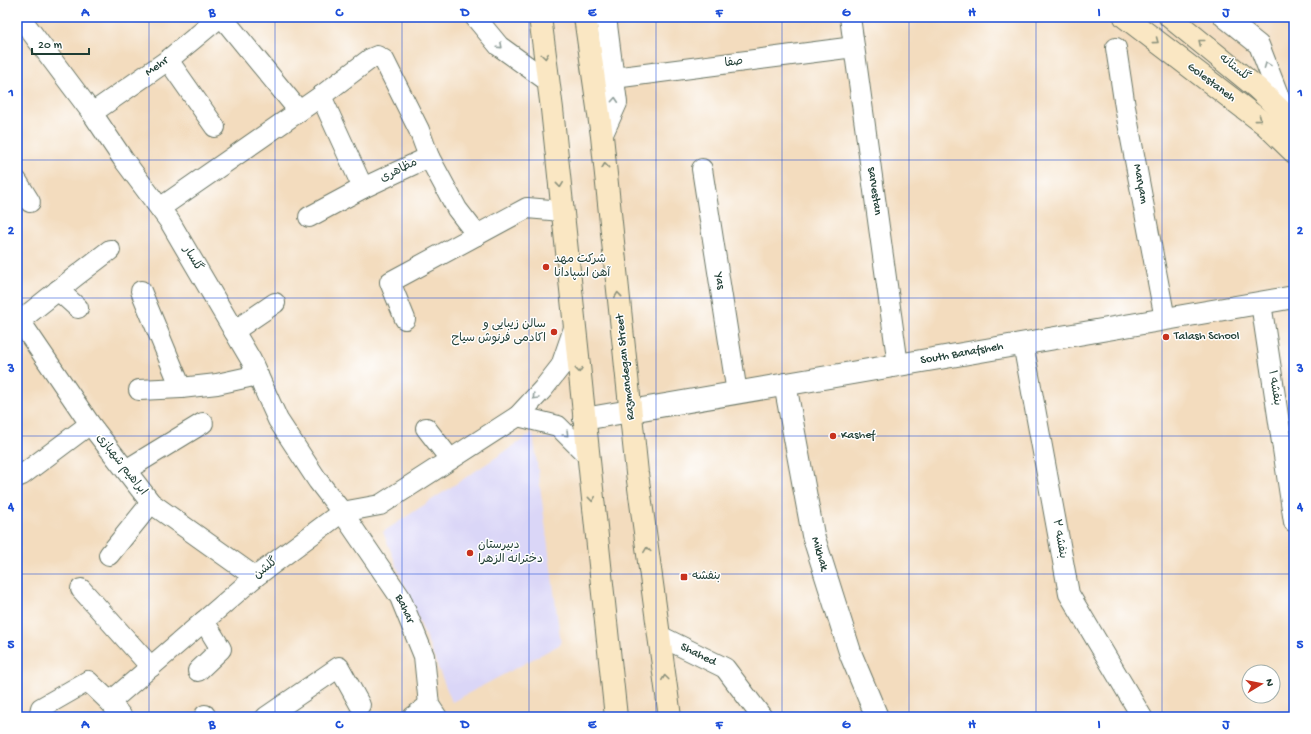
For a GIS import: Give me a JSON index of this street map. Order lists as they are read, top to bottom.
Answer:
{
  "streets": {
    "main road": ["گلستانه", "Golestaneh", "Razmandegan Street"],
    "street": [
      "صفا",
      "Mehr",
      "مظاهری",
      "Maryam",
      "sarvestan",
      "گلسار",
      "Yas",
      "South Banafsheh",
      "بنفشه ۱",
      "ابراهیم شهبازی",
      "بنفشه ۲",
      "Mikhak",
      "گلشن",
      "Bahar",
      "Shahed"
    ]
  },
  "crossings": [
    ["صفا", "sarvestan"],
    ["Mehr", "گلسار"],
    ["Maryam", "South Banafsheh"],
    ["sarvestan", "South Banafsheh"],
    ["گلسار", "گلشن"],
    ["گلسار", "Bahar"],
    ["Yas", "South Banafsheh"],
    ["South Banafsheh", "Razmandegan Street"],
    ["South Banafsheh", "بنفشه ۱"],
    ["South Banafsheh", "بنفشه ۲"],
    ["South Banafsheh", "Mikhak"],
    ["Razmandegan Street", "Shahed"],
    ["ابراهیم شهبازی", "گلشن"],
    ["گلشن", "Bahar"]
  ],
  "one_way": ["گلستانه", "Golestaneh"],
  "places": {
    "other": [
      "شرکت مهد آهن اسپادانا",
      "سالن زیبایی و اکادمی فرنوش سیاح",
      "Talash School",
      "Kashef",
      "دبيرستان دخترانه الزهرا"
    ],
    "transit": ["بنفشه"]
  },
  "scale_bar": "20 m",
  "north": "right",
  "grid": {
    "columns": [
      "A",
      "B",
      "C",
      "D",
      "E",
      "F",
      "G",
      "H",
      "I",
      "J"
    ],
    "rows": [
      "1",
      "2",
      "3",
      "4",
      "5"
    ]
  }
}
